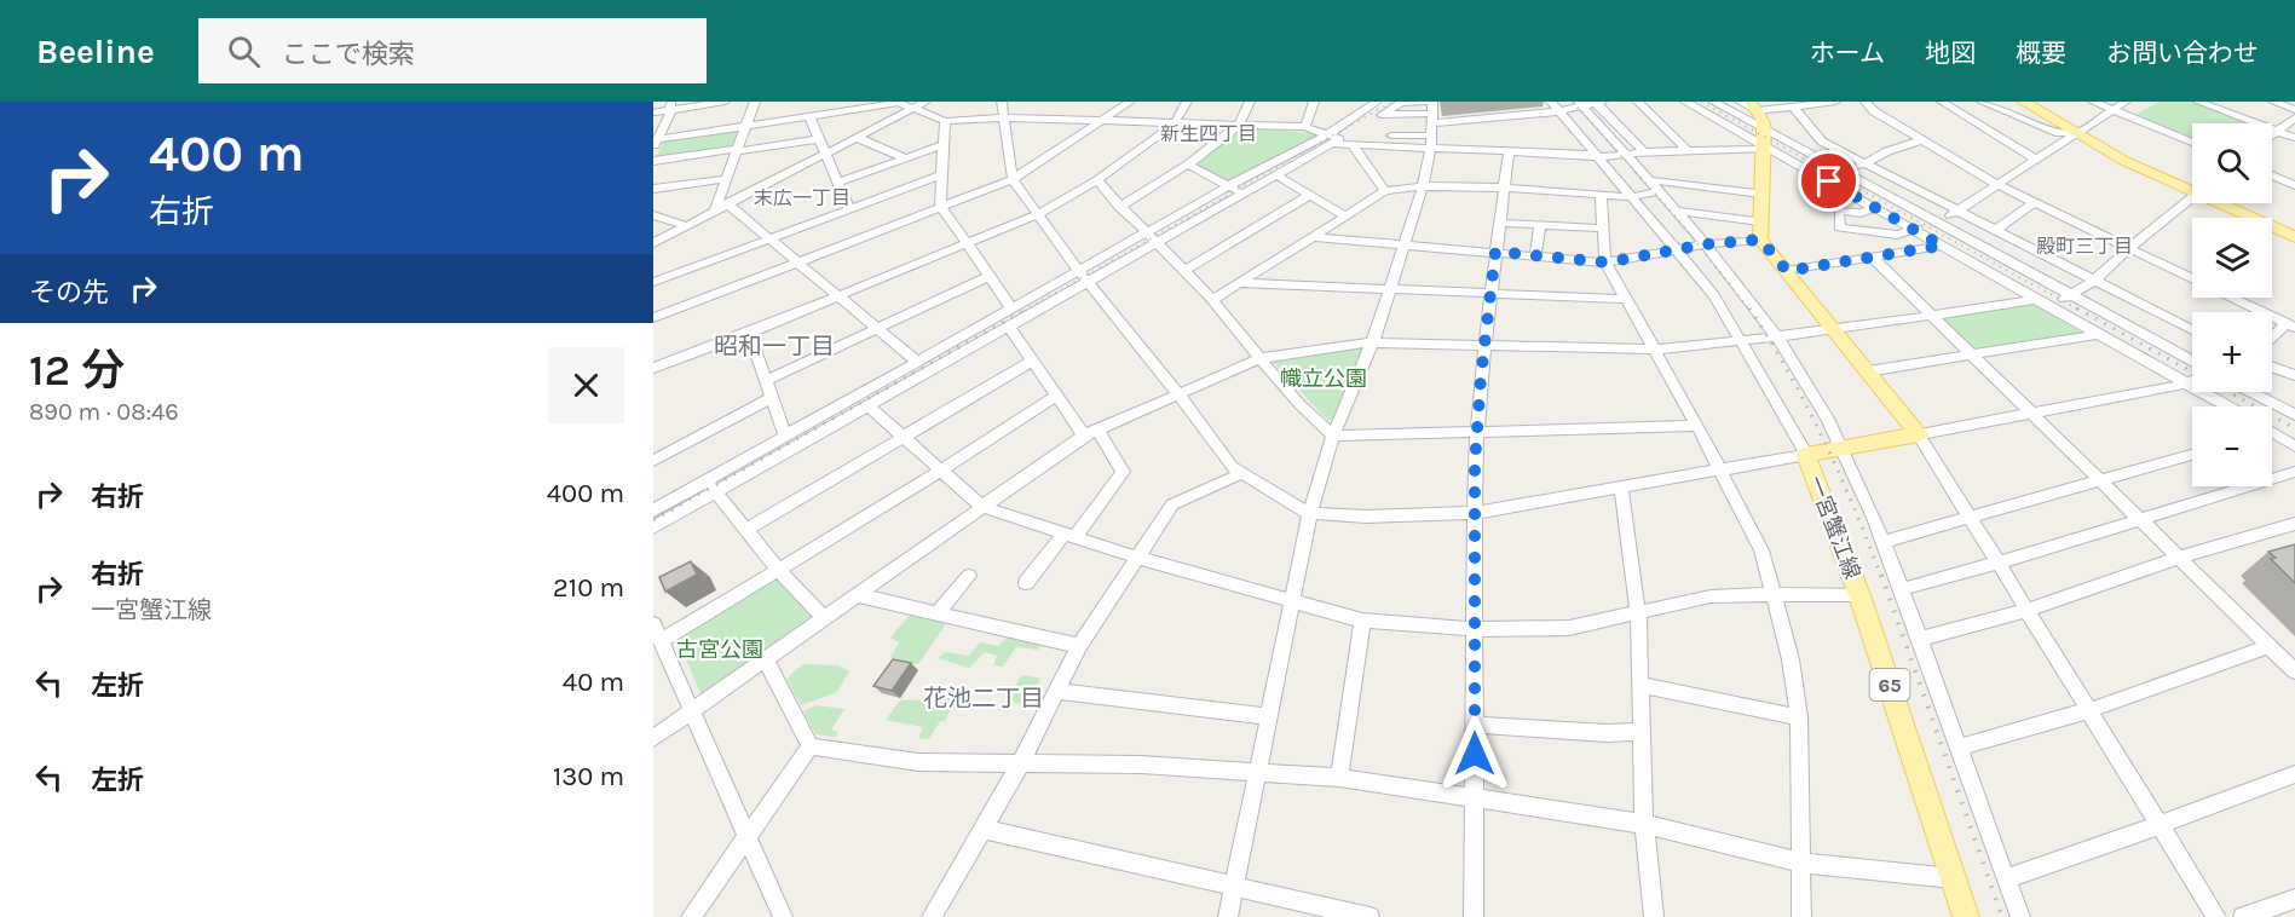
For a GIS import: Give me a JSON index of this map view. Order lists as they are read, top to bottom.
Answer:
{
  "streets": {
    "main road": ["一宮蟹江線", "65"]
  },
  "districts": [
    "新生四丁目",
    "末広一丁目",
    "殿町三丁目",
    "昭和一丁目",
    "花池二丁目"
  ],
  "parks": ["幟立公園", "古宮公園"],
  "page": {
    "header": "Beeline",
    "search": "ここで検索",
    "nav": [
      "ホーム",
      "地図",
      "概要",
      "お問い合わせ"
    ],
    "turn": ["400 m", "右折"],
    "map_buttons": ["+", "−"],
    "then": "その先",
    "heading": ["12 分", "890 m · 08:46"],
    "list": [
      {
        "name": "右折",
        "value": "400 m"
      },
      {
        "name": "右折",
        "note": "一宮蟹江線",
        "value": "210 m"
      },
      {
        "name": "左折",
        "value": "40 m"
      },
      {
        "name": "左折",
        "value": "130 m"
      }
    ]
  }
}
